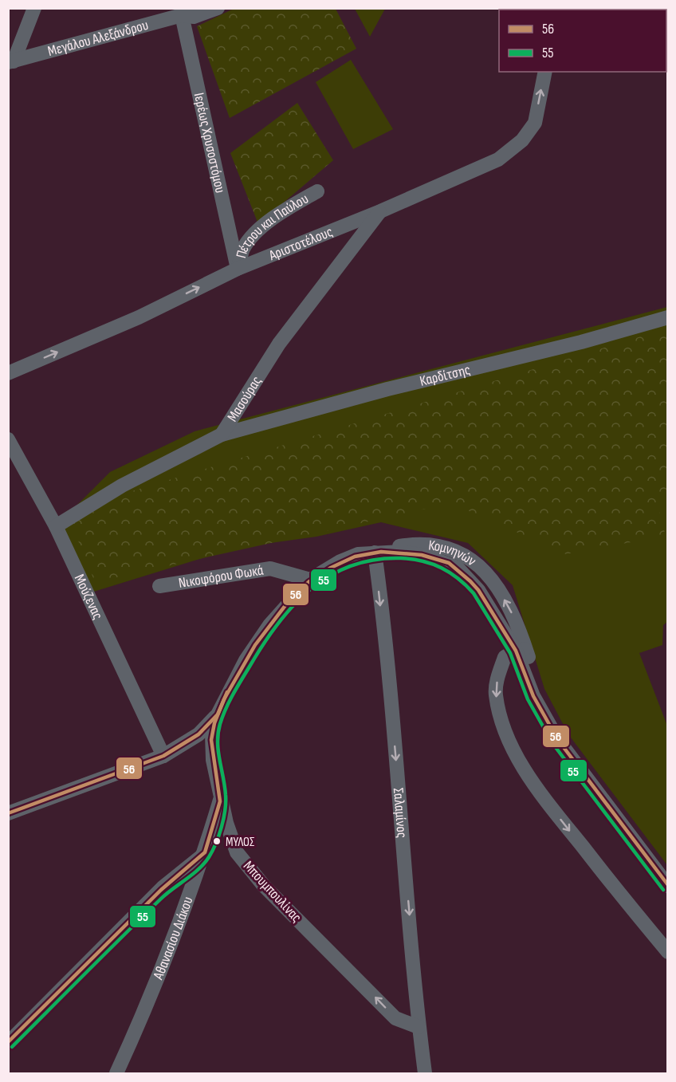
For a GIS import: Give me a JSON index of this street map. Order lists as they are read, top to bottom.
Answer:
{
  "streets": {
    "street": [
      "Μεγάλου Αλεξάνδρου",
      "Ιερέως Χρυσοστόμου",
      "Πέτρου και Παύλου",
      "Αριστοτέλους",
      "Καρδίτσης",
      "Μασούρας",
      "Κομνηνών",
      "Νικοφόρου Φωκά",
      "Μούζενας",
      "Σαλαμίνος",
      "Μπουμπουλίνας",
      "Αθανασίου Διάκου"
    ]
  },
  "crossings": [
    ["Μεγάλου Αλεξάνδρου", "Ιερέως Χρυσοστόμου"],
    ["Ιερέως Χρυσοστόμου", "Πέτρου και Παύλου"],
    ["Ιερέως Χρυσοστόμου", "Αριστοτέλους"],
    ["Πέτρου και Παύλου", "Αριστοτέλους"],
    ["Αριστοτέλους", "Μασούρας"],
    ["Καρδίτσης", "Μασούρας"],
    ["Μασούρας", "Μούζενας"],
    ["Κομνηνών", "Σαλαμίνος"],
    ["Κομνηνών", "Μπουμπουλίνας"],
    ["Νικοφόρου Φωκά", "Μπουμπουλίνας"],
    ["Σαλαμίνος", "Μπουμπουλίνας"],
    ["Μπουμπουλίνας", "Αθανασίου Διάκου"]
  ],
  "one_way": ["Αριστοτέλους", "Σαλαμίνος", "Μπουμπουλίνας"],
  "places": ["ΜΥΛΟΣ"],
  "lines": ["transit line 56", "transit line 55"],
  "legend": ["56", "55"]
}
